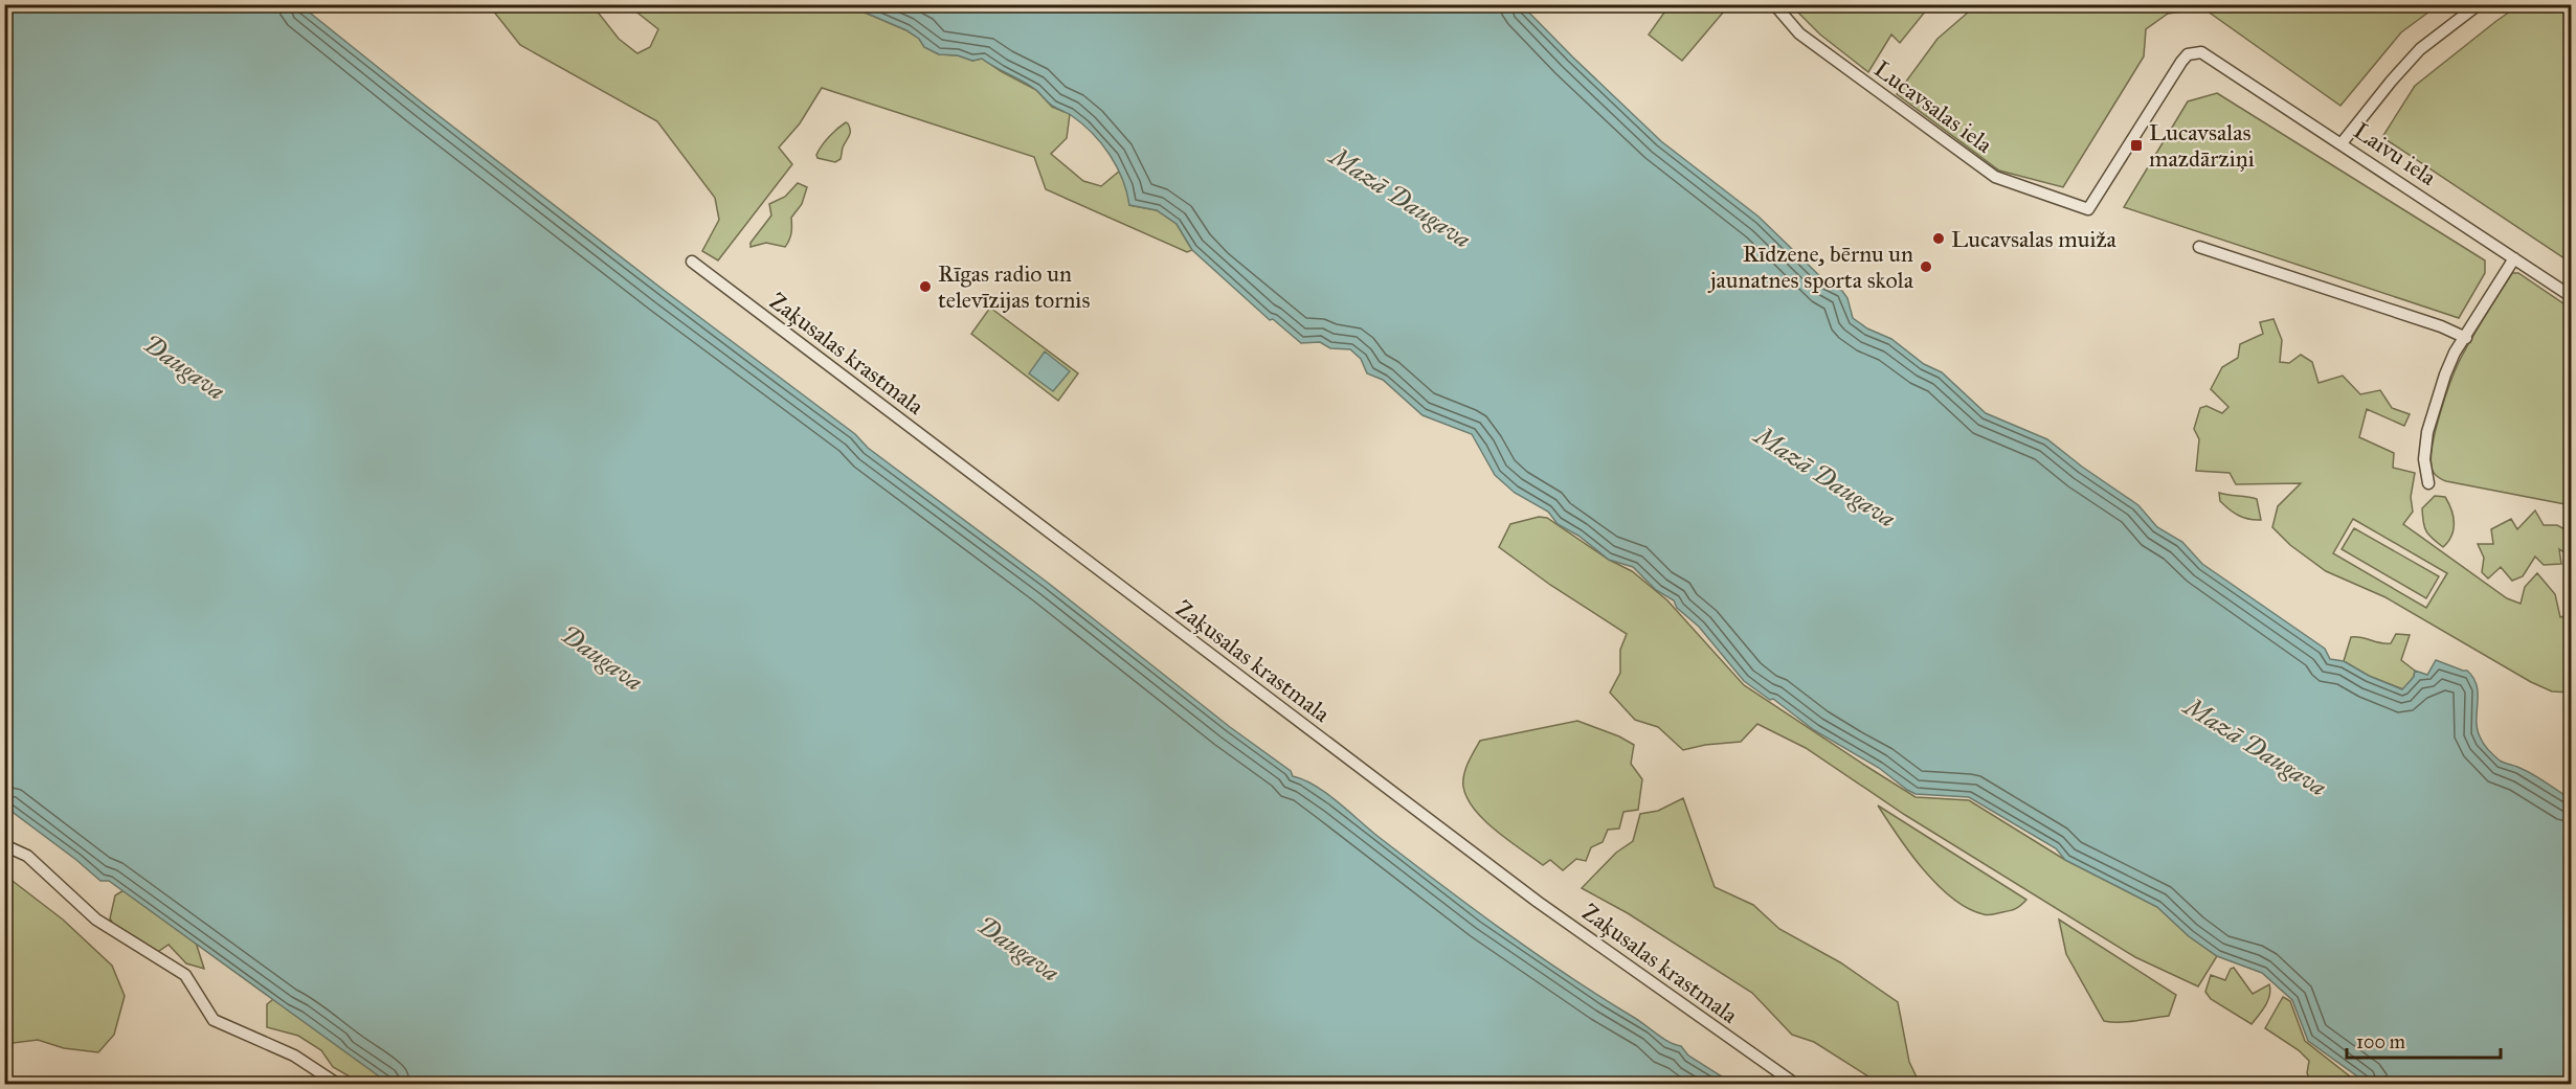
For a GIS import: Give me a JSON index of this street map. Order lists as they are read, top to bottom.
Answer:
{
  "streets": {
    "street": ["Lucavsalas iela", "Laivu iela", "Zaķusalas krastmala"]
  },
  "crossings": [
    ["Lucavsalas iela", "Laivu iela"]
  ],
  "water": ["Mazā Daugava", "Daugava"],
  "places": {
    "transit": ["Lucavsalas mazdārziņi"],
    "other": ["Lucavsalas muiža", "Rīdzene, bērnu un jaunatnes sporta skola", "Rīgas radio un televīzijas tornis"]
  },
  "scale_bar": "100 m"
}
